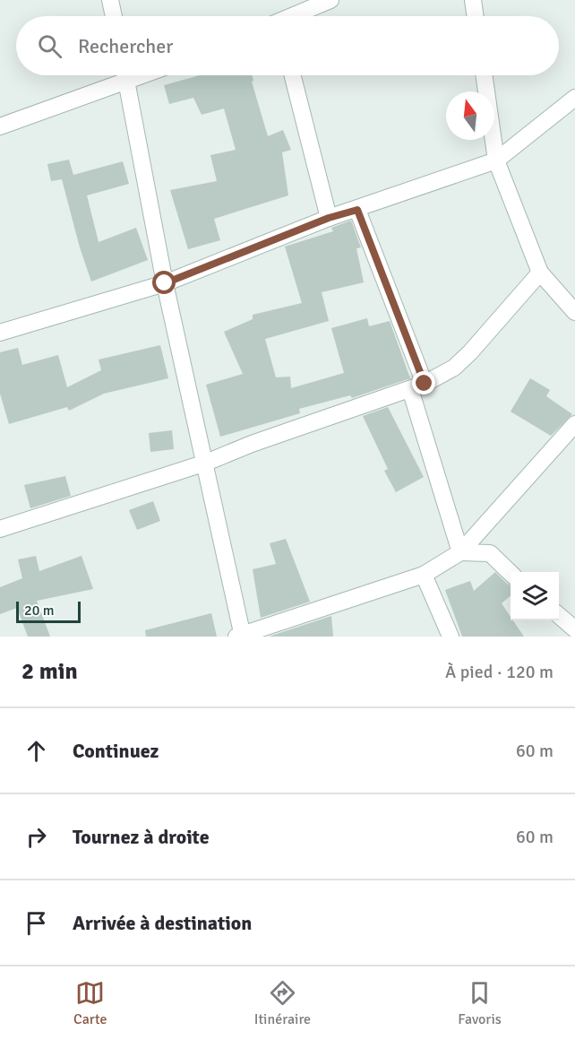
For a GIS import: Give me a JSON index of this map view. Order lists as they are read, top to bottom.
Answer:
{
  "scale_bar": "20 m",
  "north": "top",
  "page": {
    "search": "Rechercher",
    "scale": "20 m",
    "heading": ["2 min", "À pied · 120 m"],
    "list": [
      ["Continuez", "60 m"],
      ["Tournez à droite", "60 m"],
      "Arrivée à destination"
    ],
    "nav": ["Carte", "Itinéraire", "Favoris"]
  }
}
